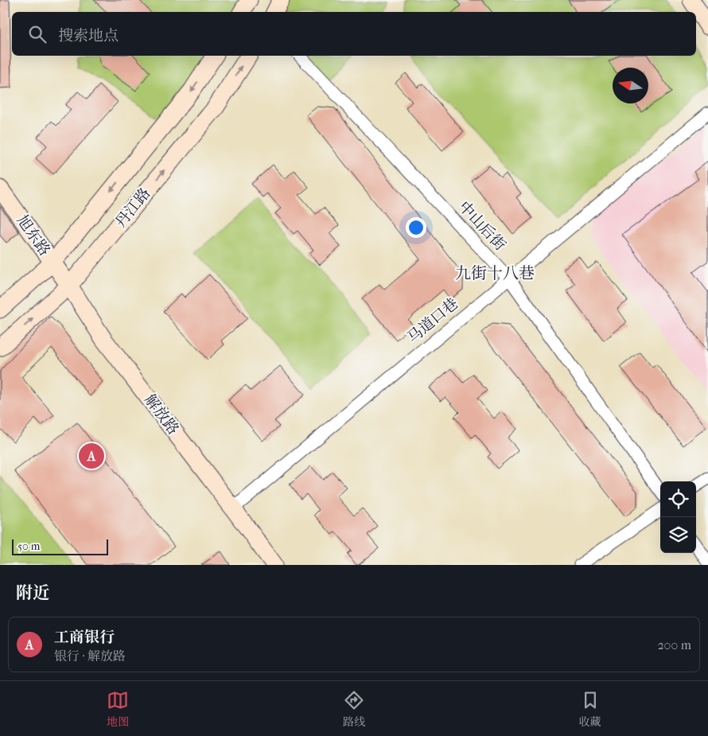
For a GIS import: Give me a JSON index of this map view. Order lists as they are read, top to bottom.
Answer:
{
  "streets": {
    "main road": ["丹江路", "旭东路", "解放路"],
    "street": ["中山后街", "马道口巷"]
  },
  "crossings": [
    ["丹江路", "旭东路"],
    ["丹江路", "解放路"],
    ["中山后街", "马道口巷"],
    ["旭东路", "解放路"],
    ["马道口巷", "解放路"]
  ],
  "districts": ["九街十八巷"],
  "scale_bar": "50 m",
  "north": "left",
  "page": {
    "search": "搜索地点",
    "pins": "A",
    "scale": "50 m",
    "heading": "附近",
    "list": [
      {
        "mark": "A",
        "name": "工商银行",
        "note": "银行 · 解放路",
        "value": "200 m"
      }
    ],
    "nav": ["地图", "路线", "收藏"]
  }
}
